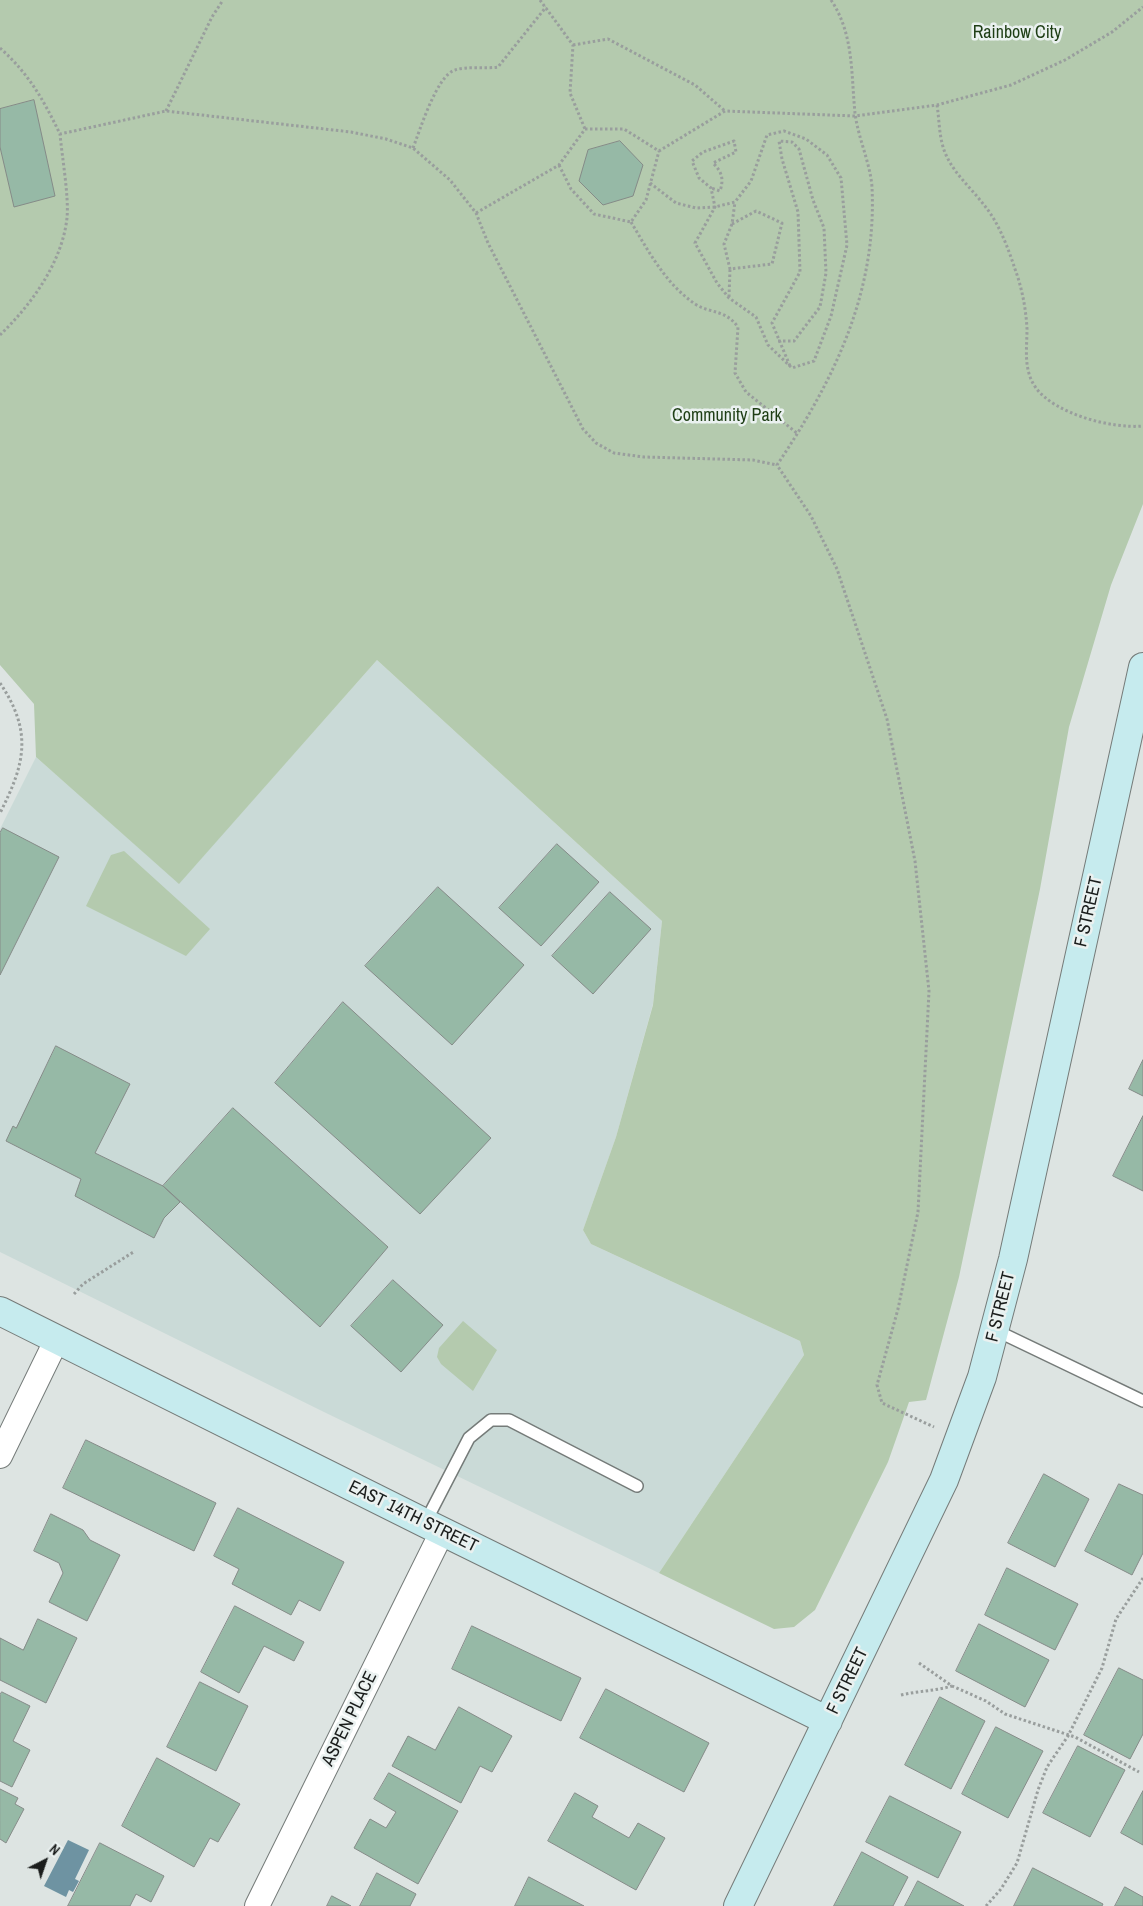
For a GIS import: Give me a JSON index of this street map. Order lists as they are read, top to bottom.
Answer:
{
  "streets": {
    "street": ["F STREET", "EAST 14TH STREET", "ASPEN PLACE"]
  },
  "crossings": [
    ["F STREET", "EAST 14TH STREET"],
    ["EAST 14TH STREET", "ASPEN PLACE"]
  ],
  "parks": ["Rainbow City", "Community Park"],
  "north": "top right"
}
